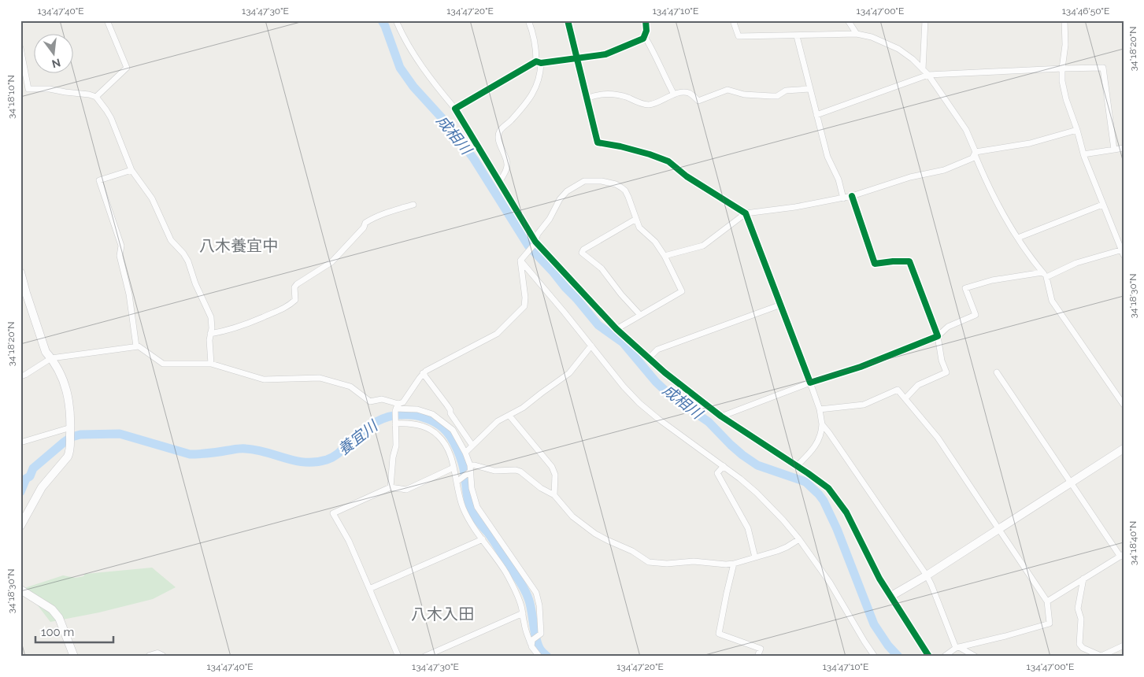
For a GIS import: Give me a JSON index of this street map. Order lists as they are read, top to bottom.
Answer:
{
  "districts": ["八木養宜中", "八木入田"],
  "water": ["成相川", "養宜川"],
  "scale_bar": "100 m",
  "north": "bottom",
  "coordinates": [
    "134°47'40\"E",
    "134°47'30\"E",
    "134°47'20\"E",
    "134°47'10\"E",
    "134°47'00\"E",
    "134°46'50\"E",
    "34°18'20\"N",
    "34°18'10\"N",
    "34°18'30\"N",
    "34°18'40\"N"
  ]
}
